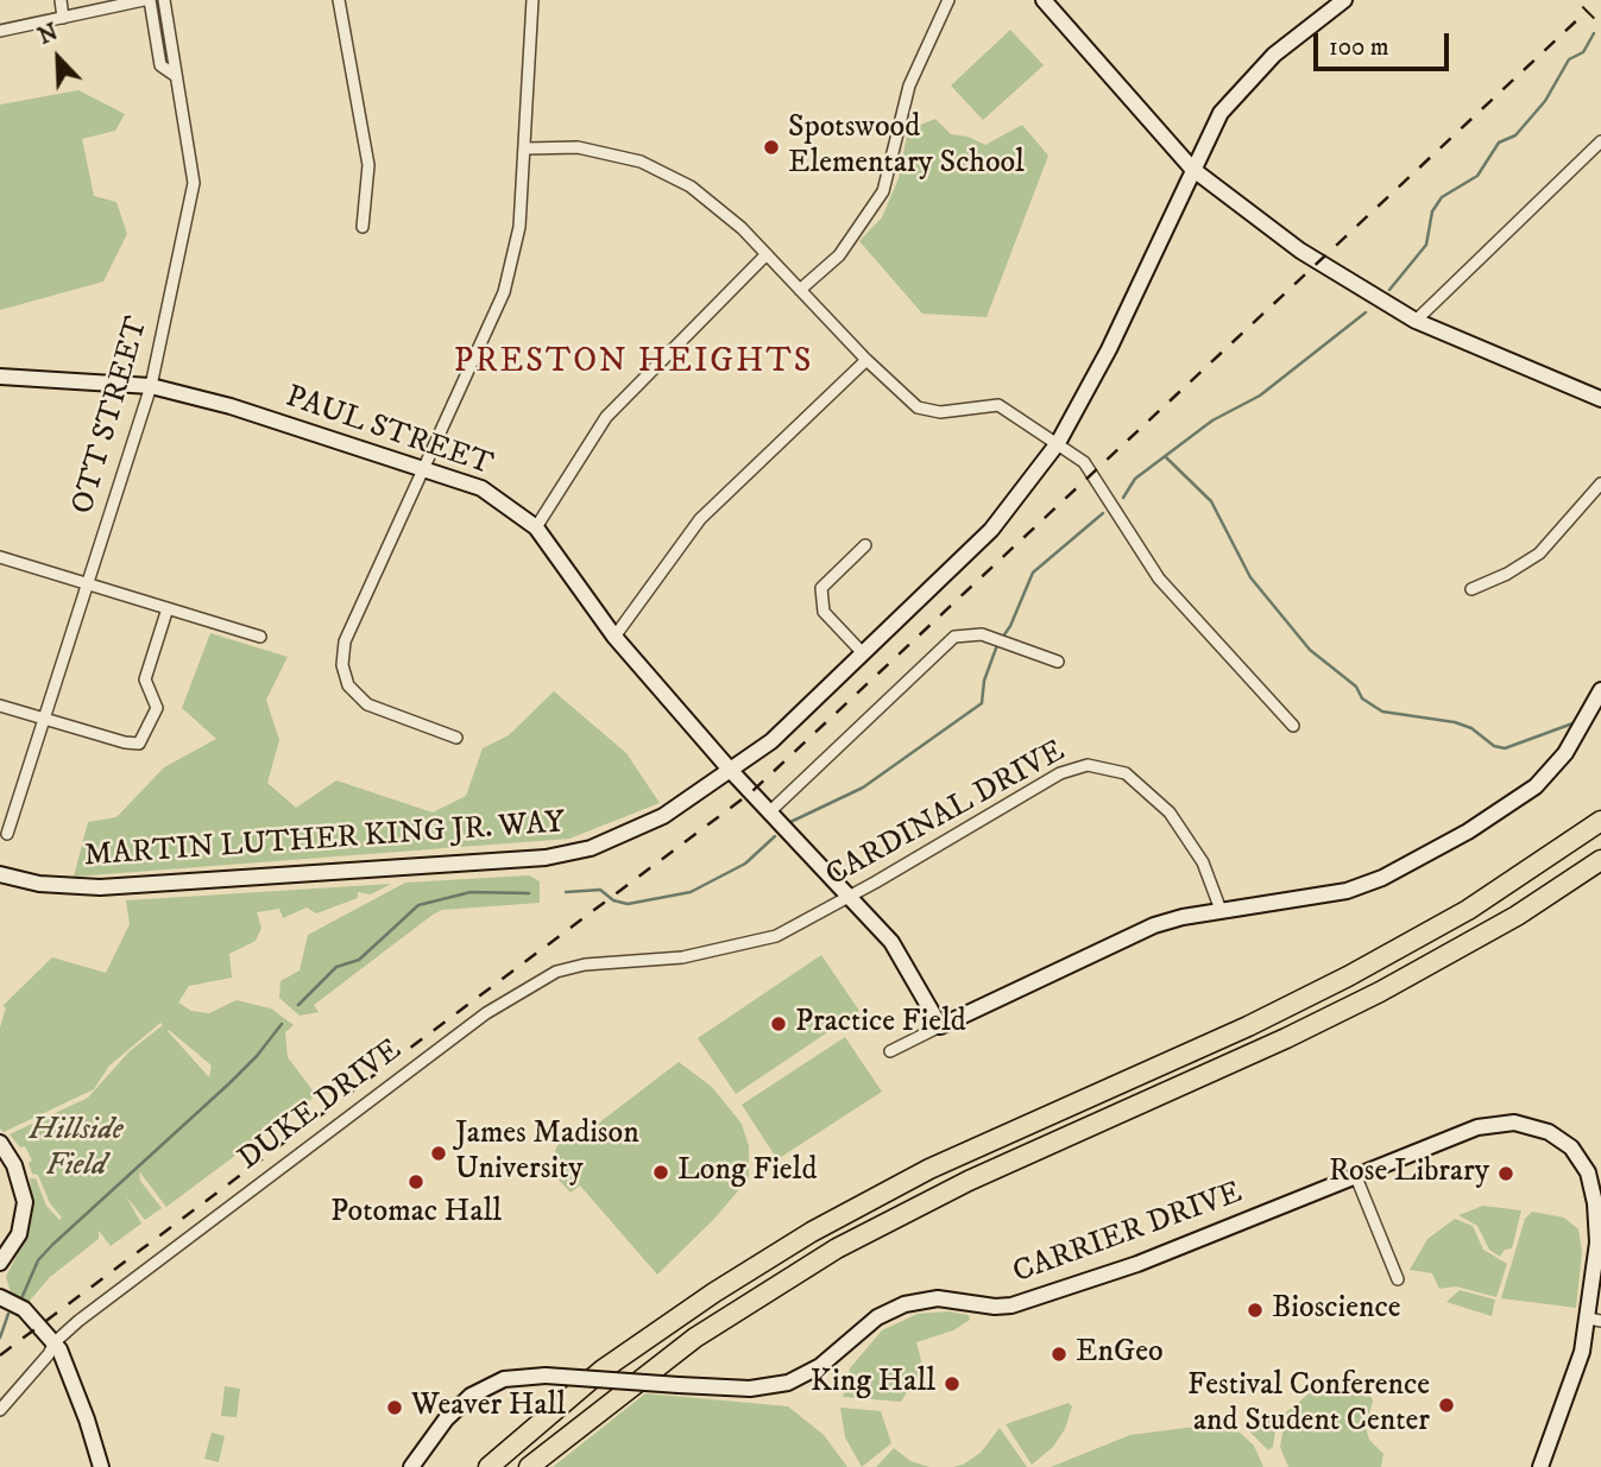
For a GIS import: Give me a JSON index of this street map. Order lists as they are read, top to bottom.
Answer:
{
  "streets": {
    "street": [
      "OTT STREET",
      "PAUL STREET",
      "CARDINAL DRIVE",
      "MARTIN LUTHER KING JR. WAY",
      "DUKE DRIVE",
      "CARRIER DRIVE"
    ]
  },
  "crossings": [
    ["OTT STREET", "PAUL STREET"],
    ["PAUL STREET", "CARDINAL DRIVE"],
    ["PAUL STREET", "MARTIN LUTHER KING JR. WAY"],
    ["CARDINAL DRIVE", "DUKE DRIVE"]
  ],
  "districts": ["PRESTON HEIGHTS"],
  "parks": ["Hillside Field"],
  "places": [
    "Spotswood Elementary School",
    "Practice Field",
    "James Madison University",
    "Long Field",
    "Rose Library",
    "Potomac Hall",
    "Bioscience",
    "EnGeo",
    "King Hall",
    "Festival Conference and Student Center",
    "Weaver Hall"
  ],
  "scale_bar": "100 m",
  "north": "top left"
}
